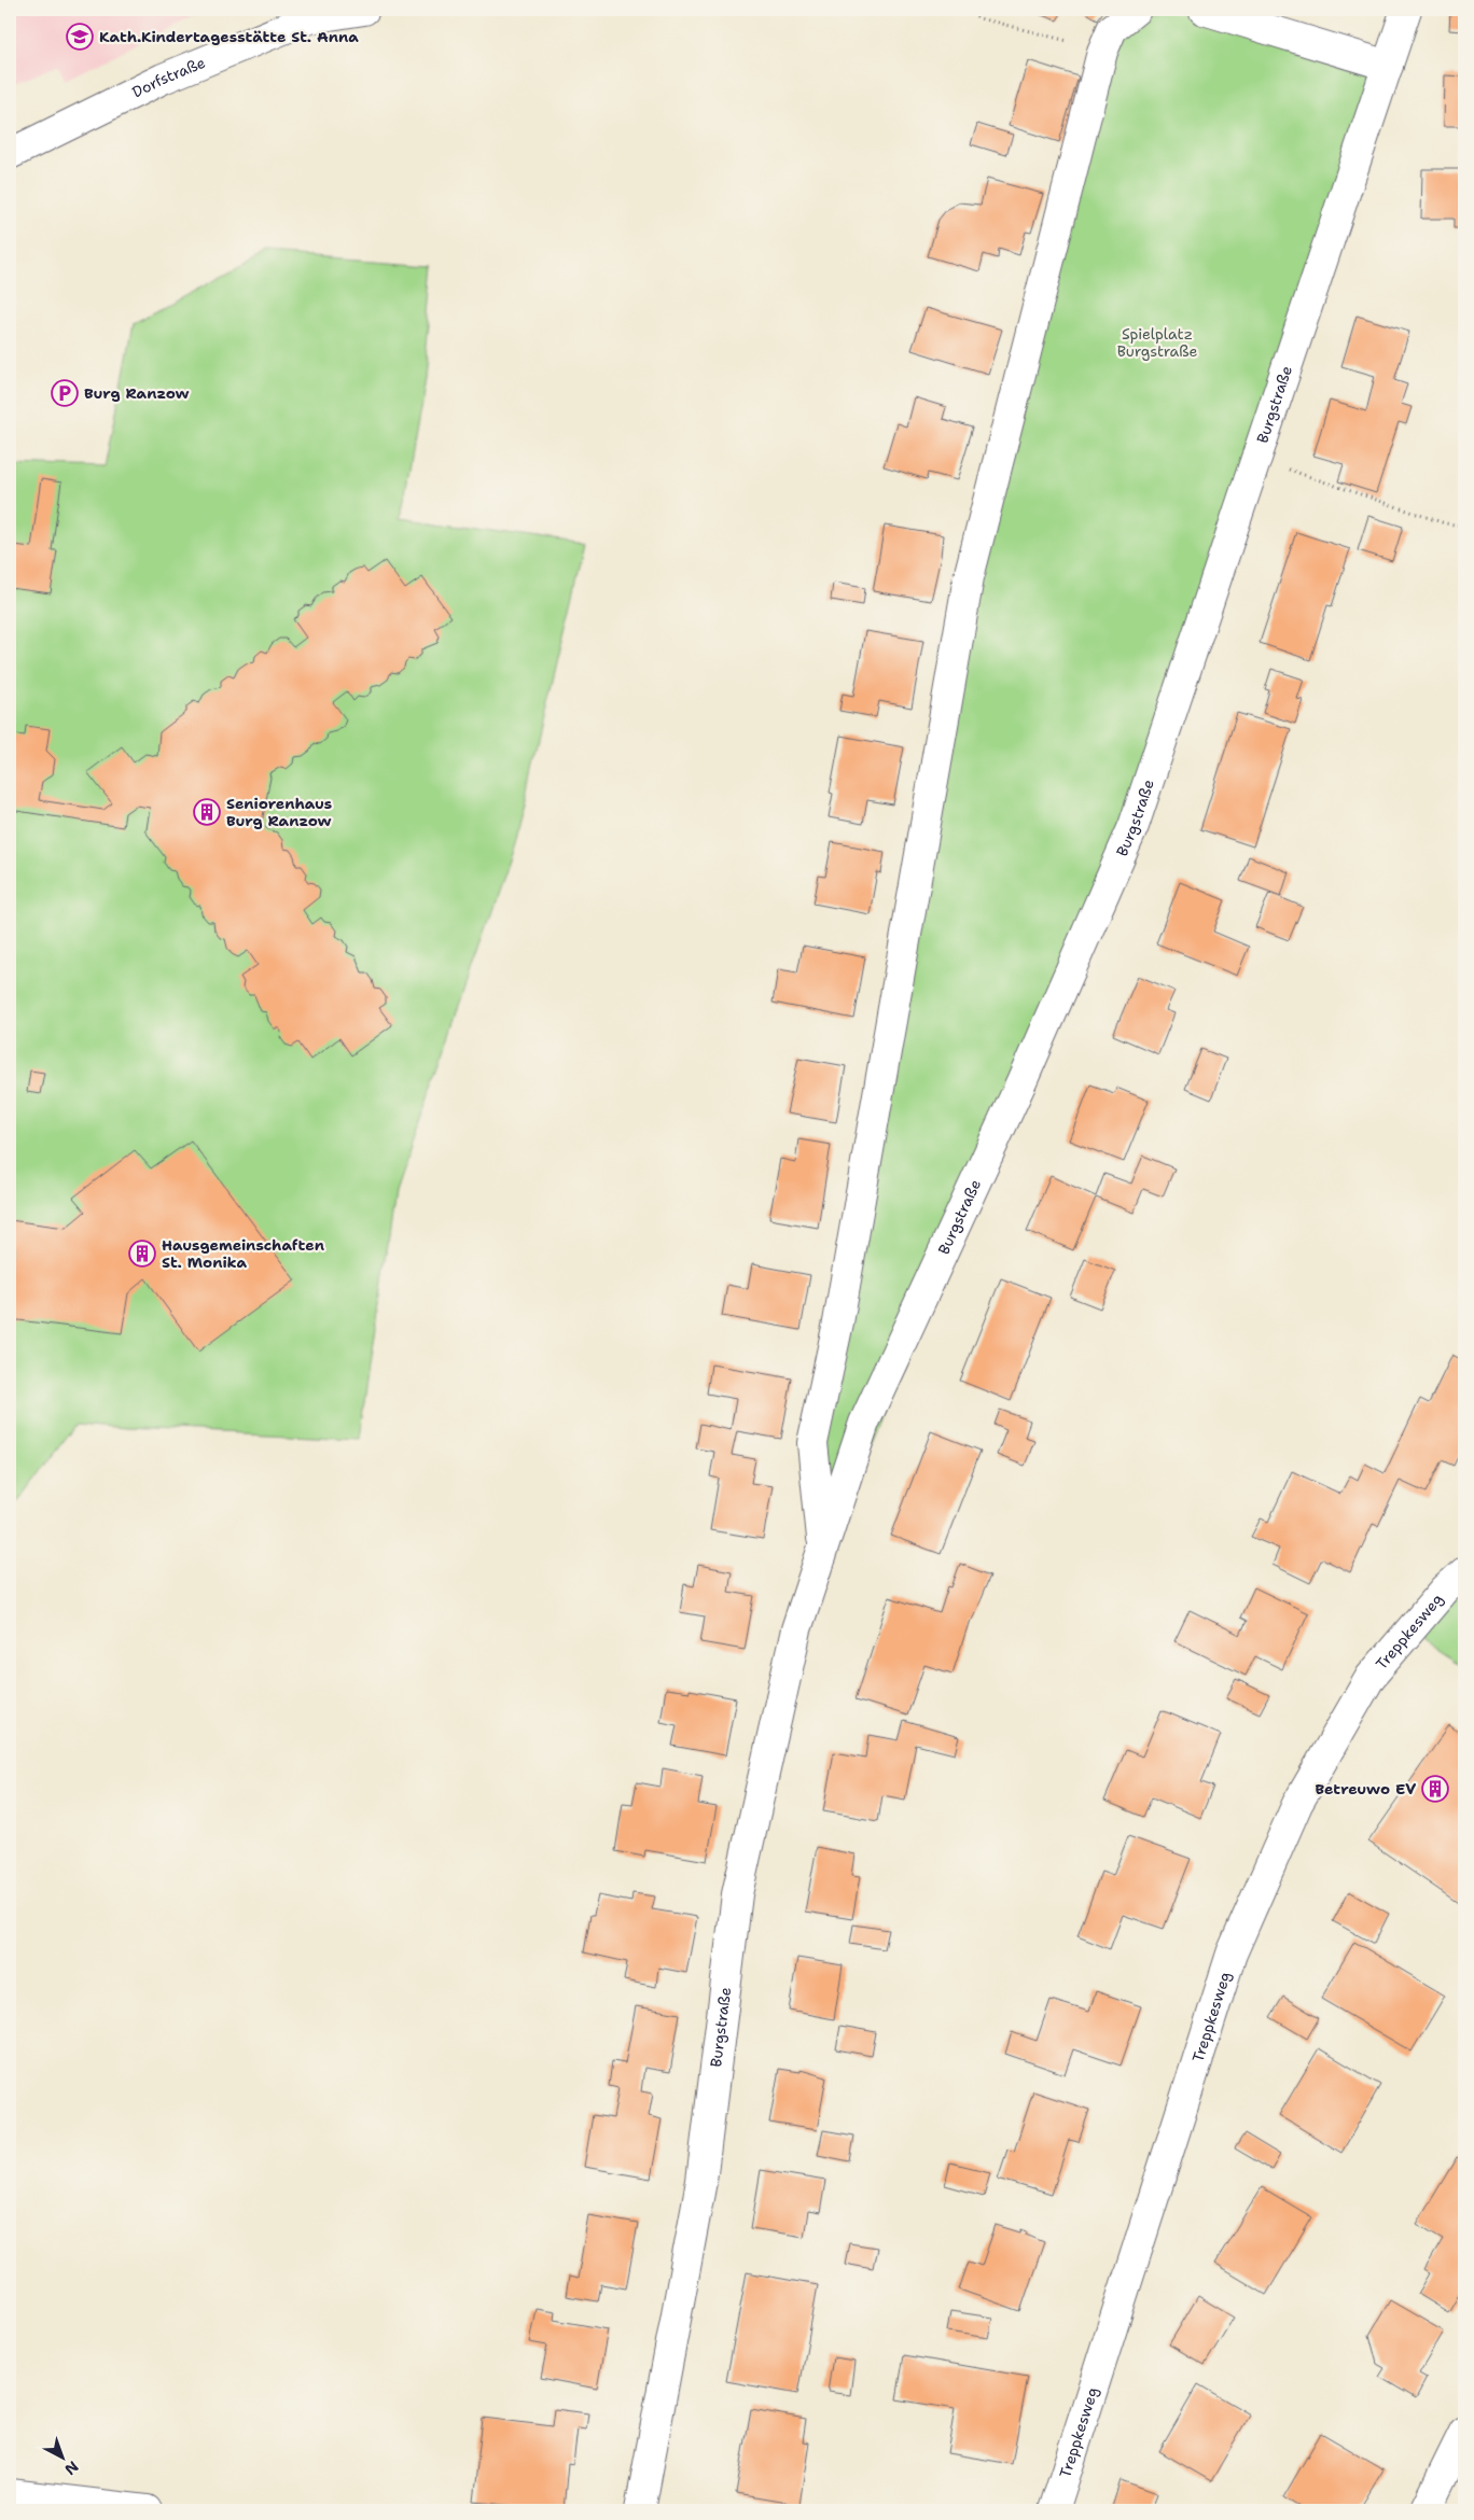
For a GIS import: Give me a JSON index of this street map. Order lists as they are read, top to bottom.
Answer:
{
  "streets": {
    "street": ["Dorfstraße", "Burgstraße", "Treppkesweg"]
  },
  "parks": ["Spielplatz Burgstraße"],
  "places": {
    "school or university": ["Kath.Kindertagesstätte St. Anna"],
    "parking": ["Burg Ranzow"],
    "building": ["Seniorenhaus Burg Ranzow", "Hausgemeinschaften St. Monika", "Betreuwo EV"]
  },
  "north": "bottom right"
}
